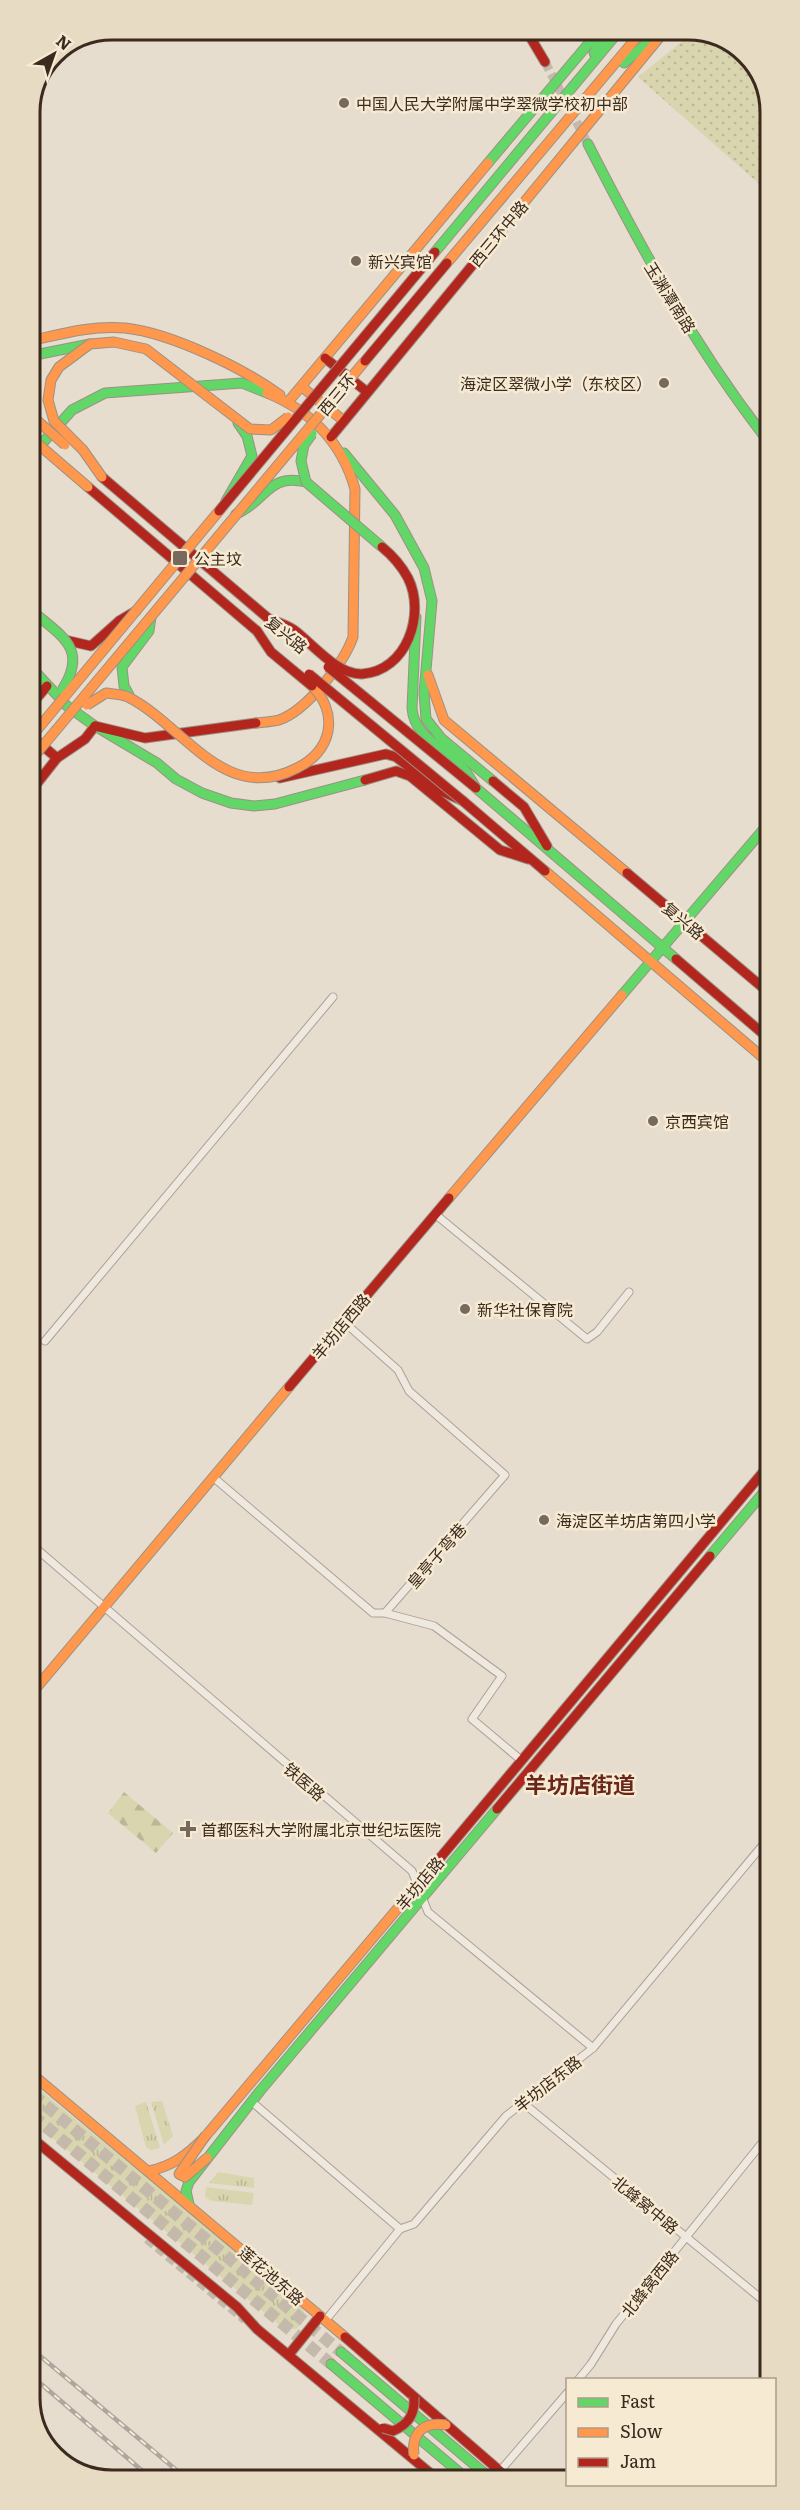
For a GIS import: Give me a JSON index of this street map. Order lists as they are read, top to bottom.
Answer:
{
  "streets": {
    "main road": [
      "西三环中路",
      "玉渊潭南路",
      "西三环",
      "复兴路",
      "羊坊店西路",
      "羊坊店路",
      "莲花池东路"
    ],
    "street": [
      "皇亭子弯巷",
      "铁医路",
      "羊坊店东路",
      "北蜂窝中路",
      "北蜂窝西路"
    ]
  },
  "crossings": [
    ["西三环中路", "复兴路"],
    ["复兴路", "羊坊店西路"],
    ["羊坊店西路", "皇亭子弯巷"],
    ["羊坊店西路", "铁医路"],
    ["铁医路", "羊坊店路"],
    ["铁医路", "羊坊店东路"],
    ["羊坊店路", "莲花池东路"],
    ["羊坊店东路", "北蜂窝中路"],
    ["羊坊店东路", "莲花池东路"],
    ["北蜂窝中路", "北蜂窝西路"]
  ],
  "districts": ["羊坊店街道"],
  "places": {
    "other": [
      "中国人民大学附属中学翠微学校初中部",
      "新兴宾馆",
      "海淀区翠微小学（东校区）",
      "京西宾馆",
      "新华社保育院",
      "海淀区羊坊店第四小学"
    ],
    "transit": ["公主坟"],
    "health": ["首都医科大学附属北京世纪坛医院"]
  },
  "legend": ["Fast", "Slow", "Jam"],
  "north": "top right"
}
